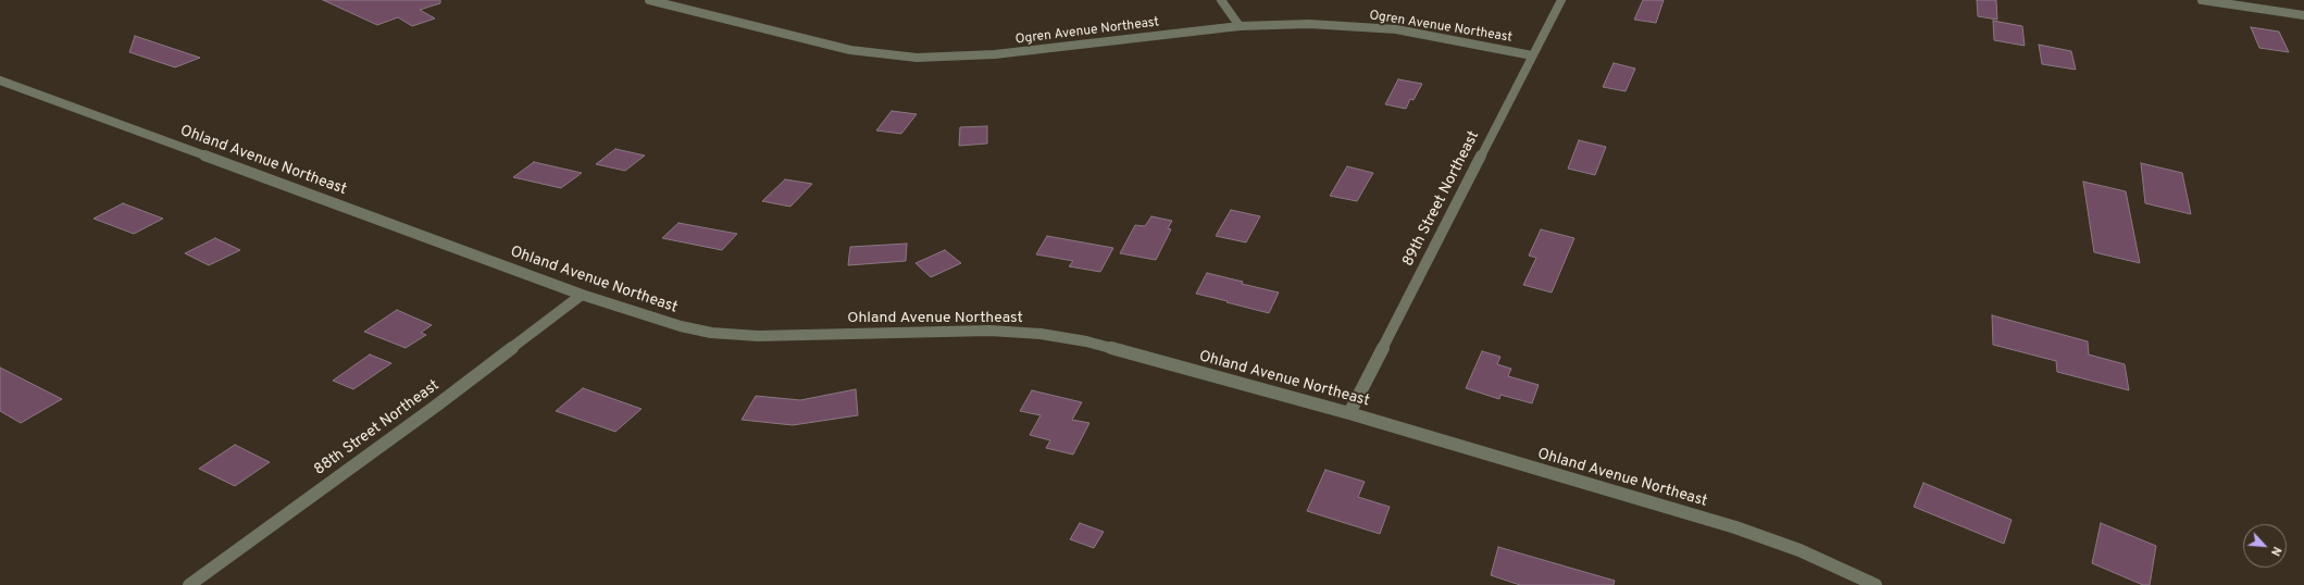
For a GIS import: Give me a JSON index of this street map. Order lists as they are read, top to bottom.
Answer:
{
  "streets": {
    "street": [
      "Ogren Avenue Northeast",
      "Ohland Avenue Northeast",
      "89th Street Northeast",
      "88th Street Northeast"
    ]
  },
  "crossings": [
    ["Ogren Avenue Northeast", "89th Street Northeast"],
    ["Ohland Avenue Northeast", "89th Street Northeast"],
    ["Ohland Avenue Northeast", "88th Street Northeast"]
  ],
  "north": "bottom right"
}
